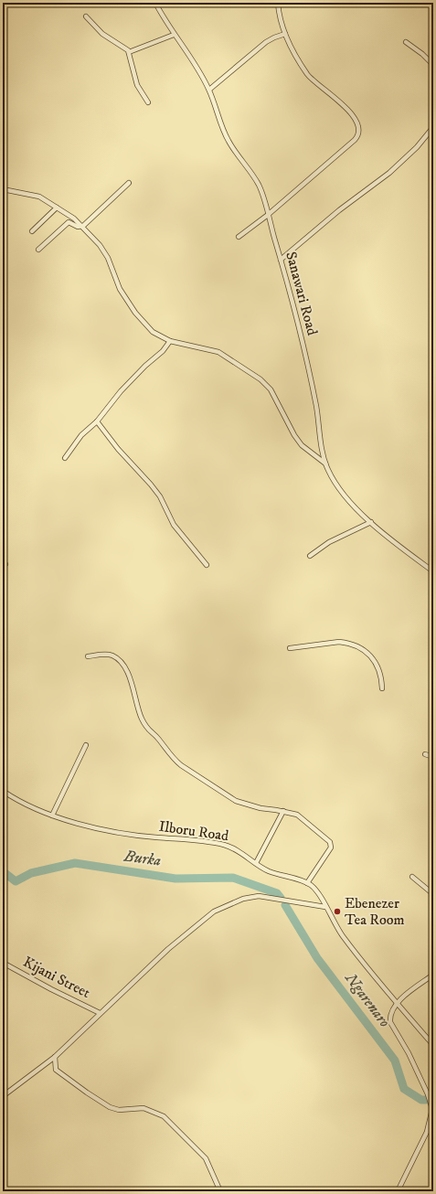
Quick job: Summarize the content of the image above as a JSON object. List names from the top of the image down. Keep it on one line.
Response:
{"streets":{"street":["Sanawari Road","Ilboru Road","Kijani Street"]},"water":["Burka","Ngarenaro"],"places":["Ebenezer Tea Room"]}
